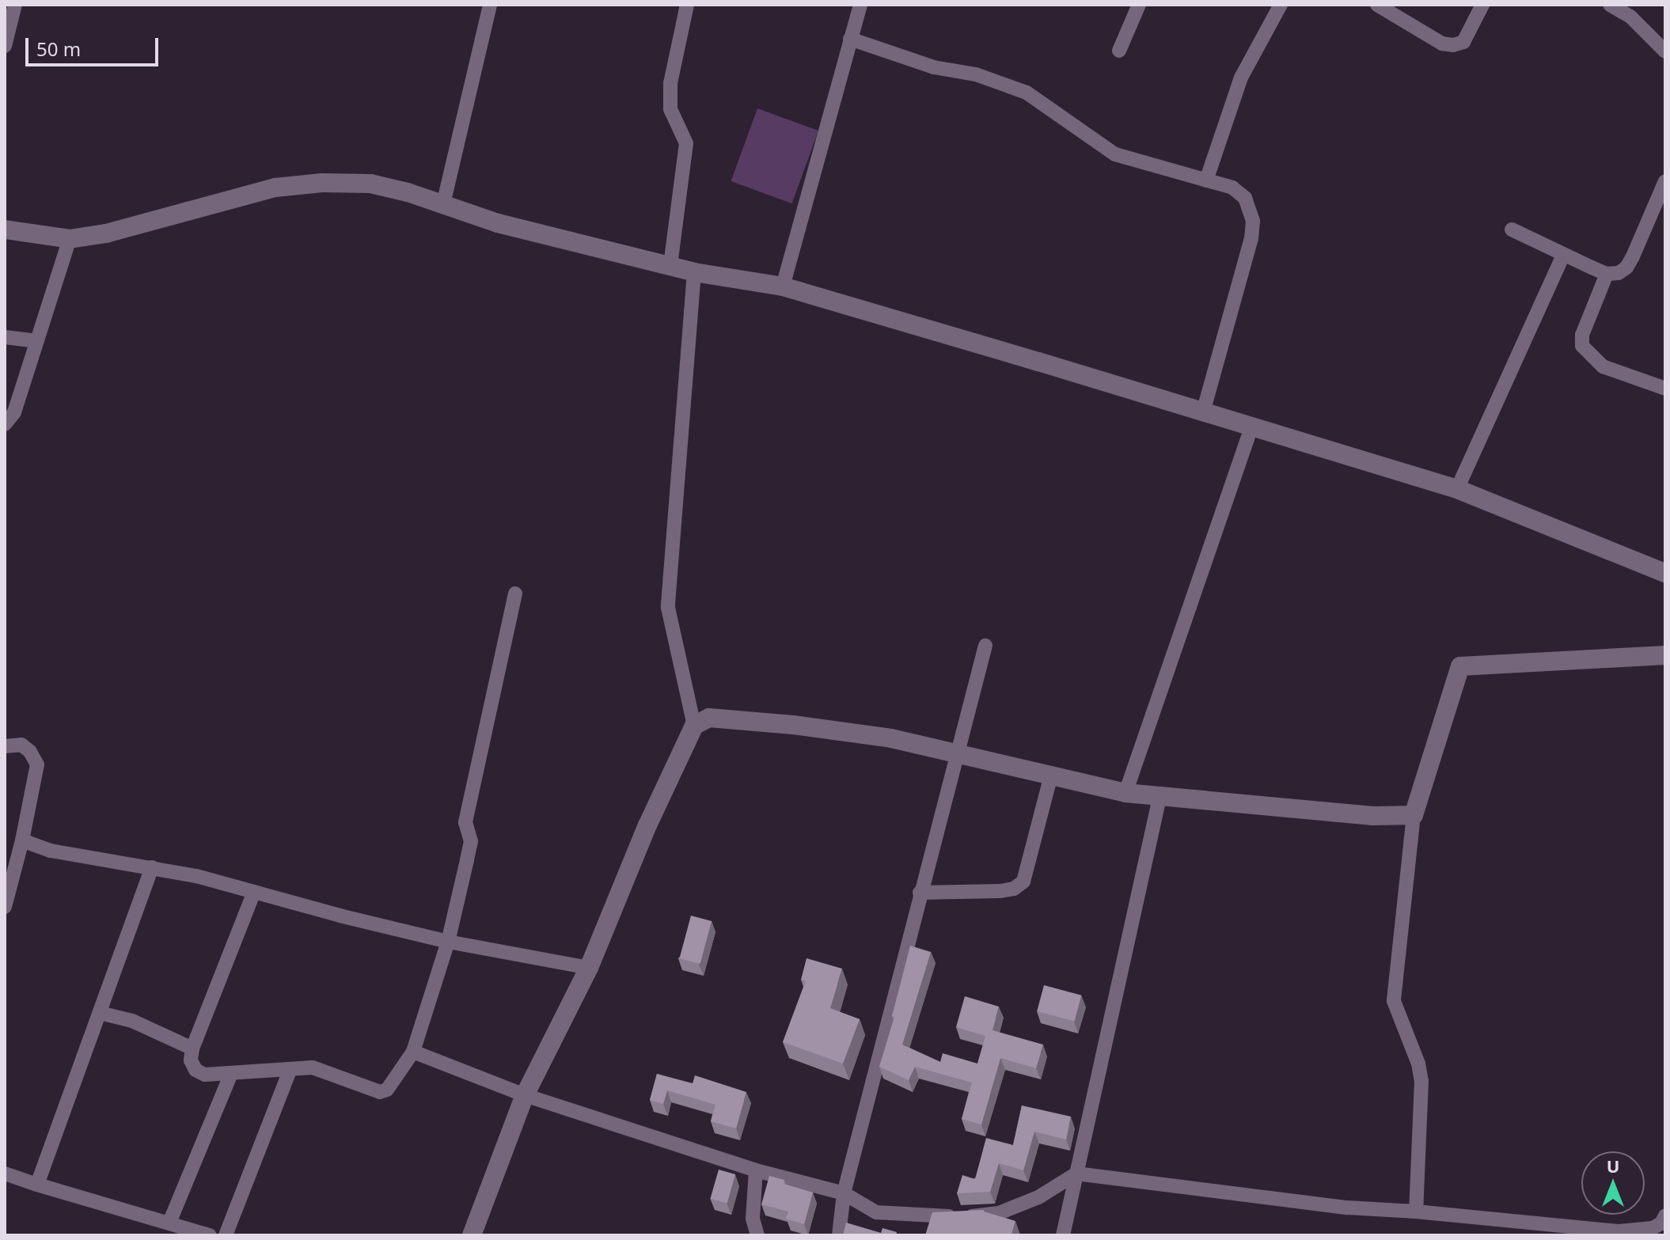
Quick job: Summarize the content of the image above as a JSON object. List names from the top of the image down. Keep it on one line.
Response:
{"scale_bar":"50 m","north":"top"}
